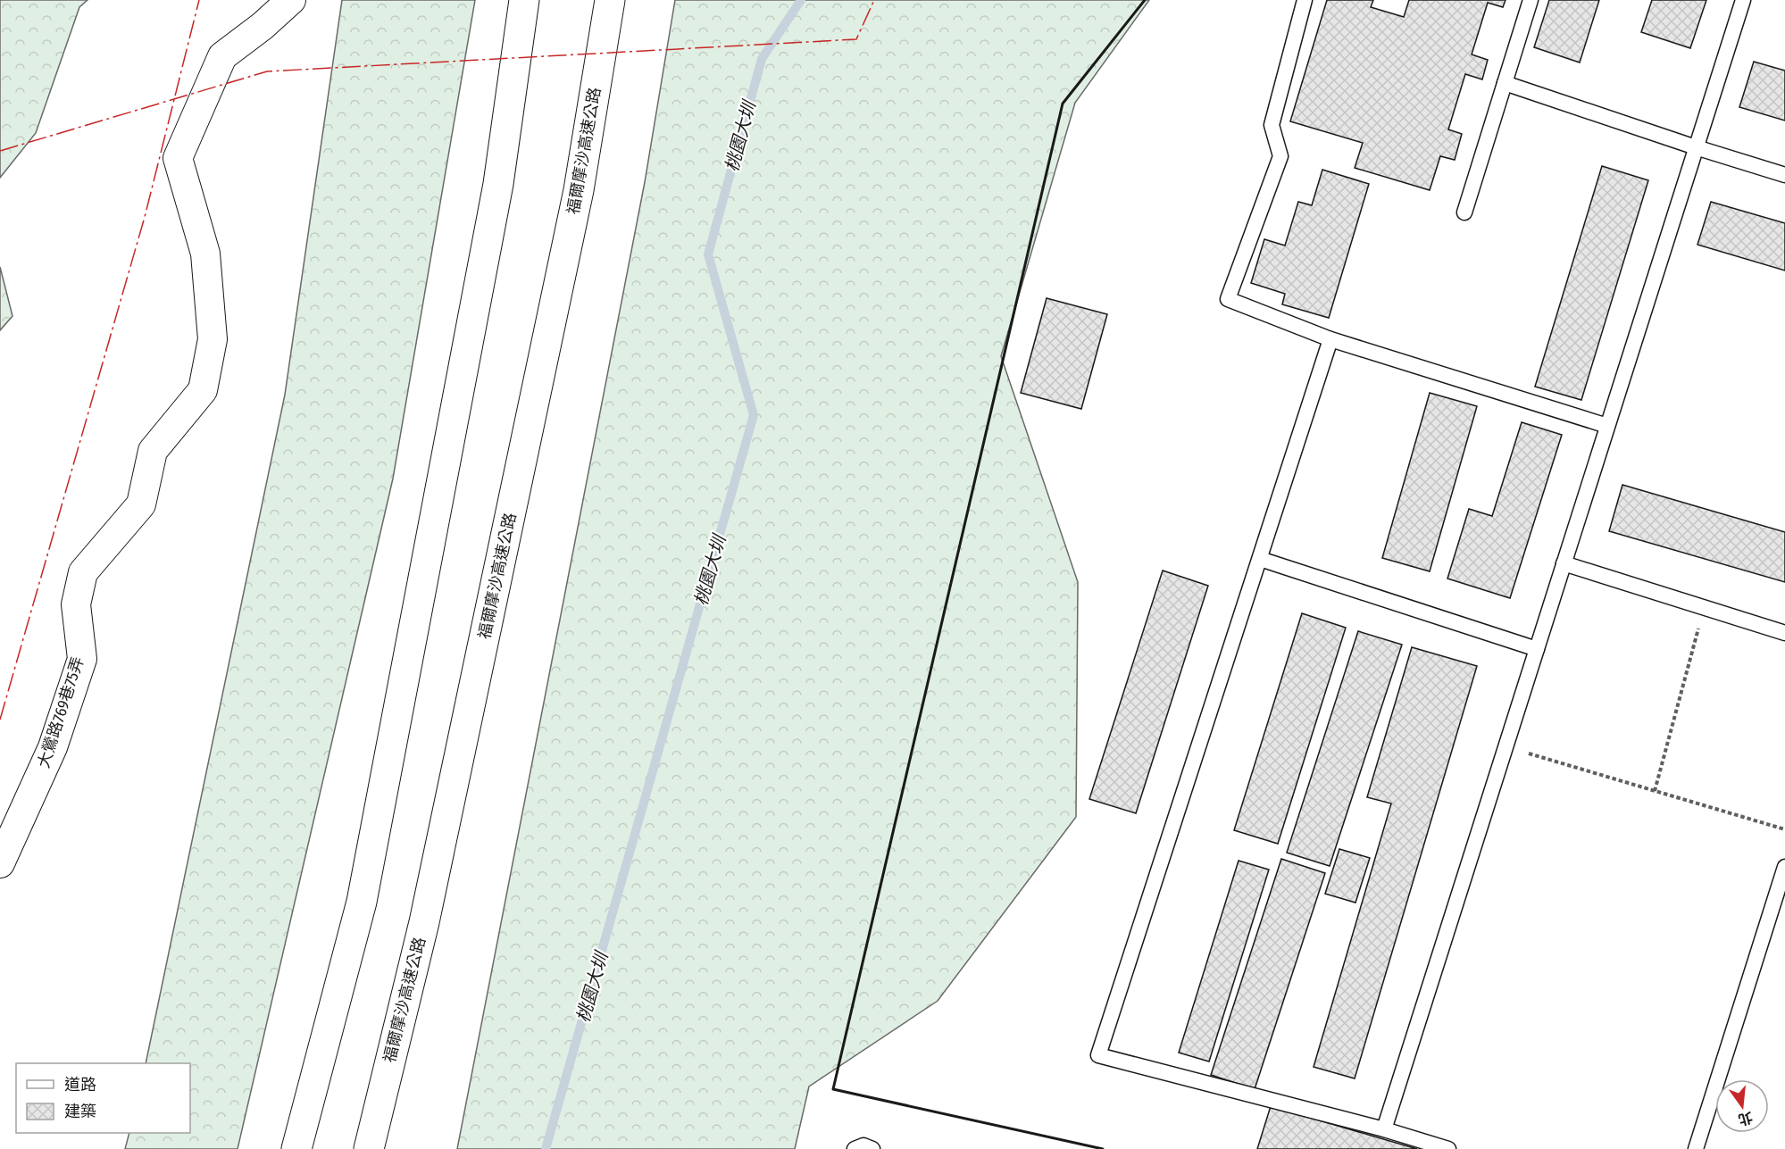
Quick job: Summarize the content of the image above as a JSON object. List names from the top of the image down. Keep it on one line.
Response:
{"streets":{"highway":["福爾摩沙高速公路"],"street":["大鶯路769巷75弄"]},"water":["桃園大圳"],"legend":["道路","建築"],"north":"bottom"}
